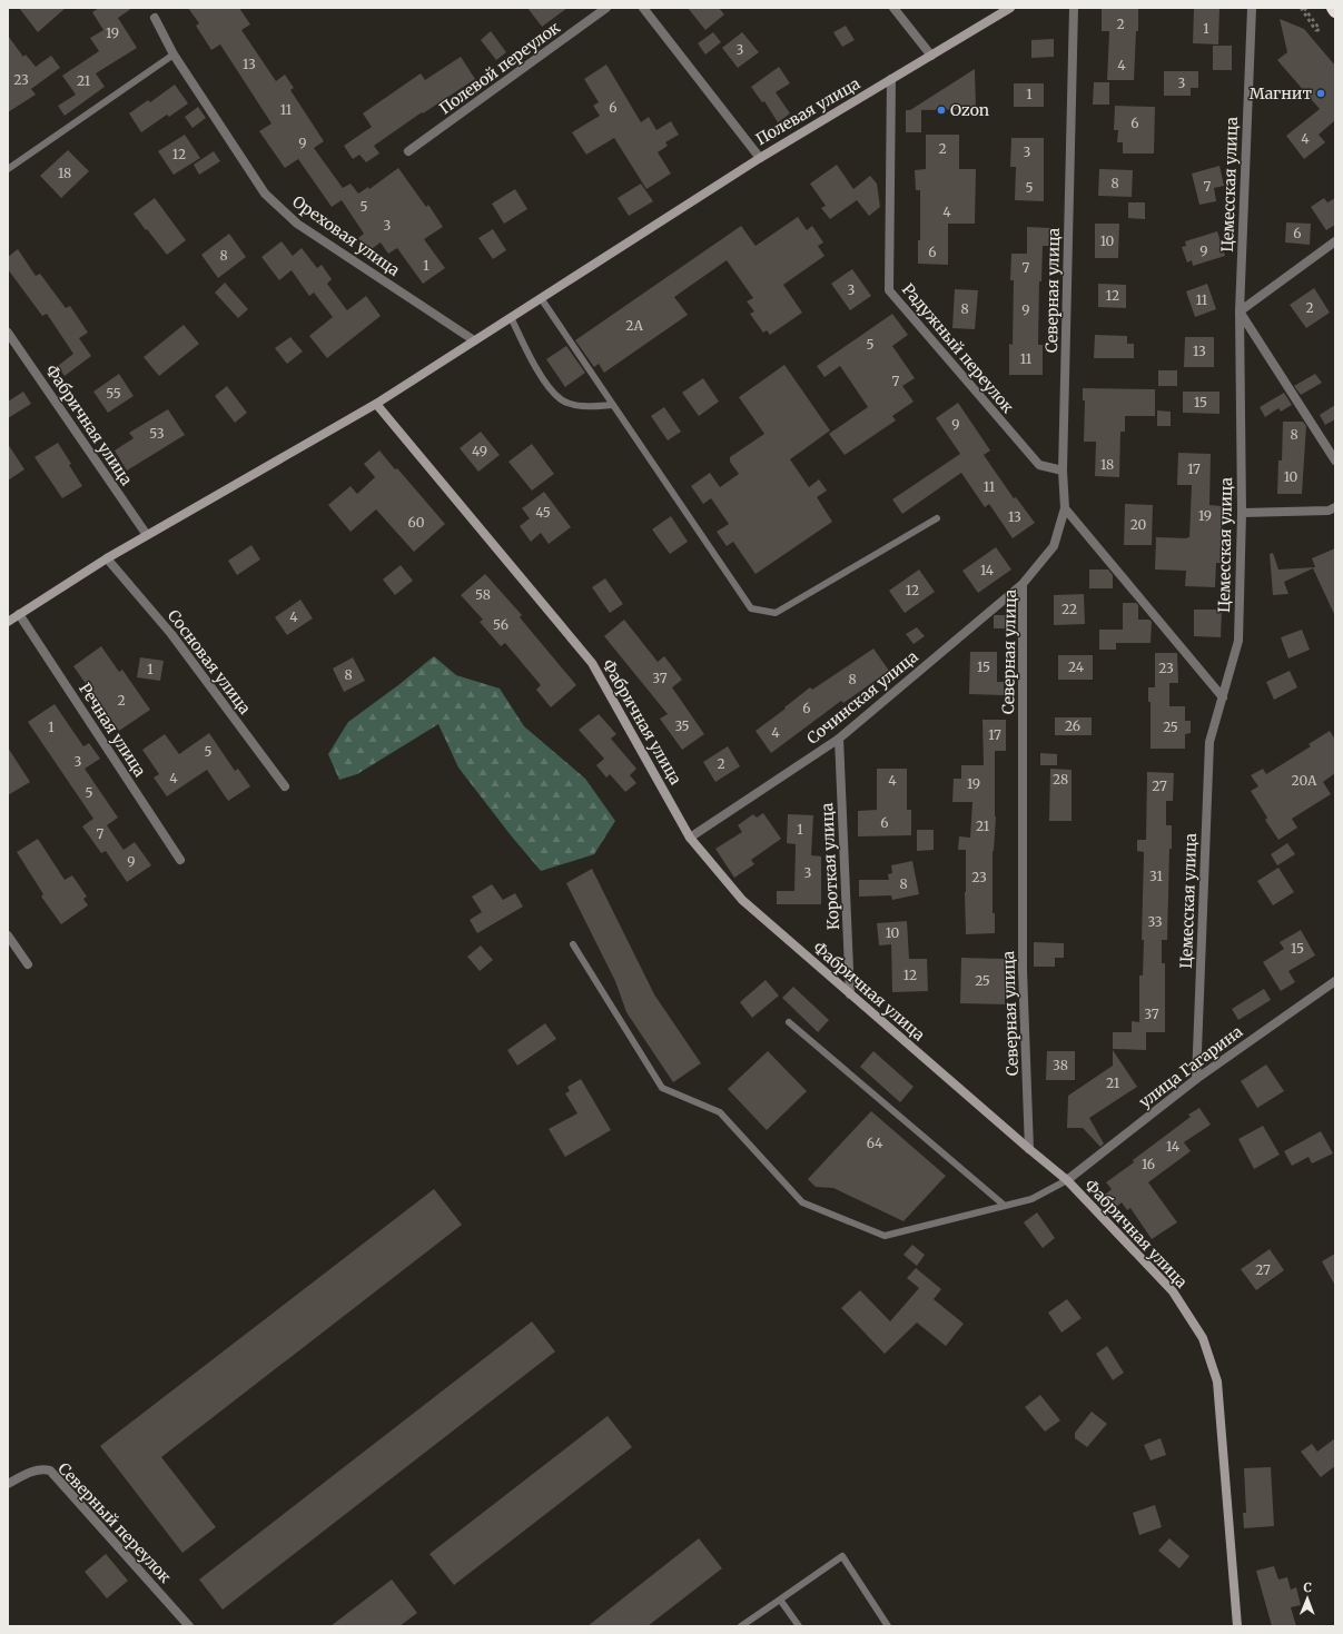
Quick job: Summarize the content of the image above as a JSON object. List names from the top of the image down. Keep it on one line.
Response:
{"streets":{"street":["Полевой переулок","Полевая улица","Цемесская улица","Ореховая улица","Северная улица","Радужный переулок","Фабричная улица","Сосновая улица","Сочинская улица","Речная улица","Короткая улица","улица Гагарина","Северный переулок"]},"crossings":[["Полевая улица","Радужный переулок"],["Цемесская улица","улица Гагарина"],["Северная улица","Радужный переулок"],["Северная улица","Фабричная улица"],["Северная улица","Сочинская улица"],["Фабричная улица","Сочинская улица"],["Фабричная улица","Короткая улица"],["Фабричная улица","улица Гагарина"],["Сочинская улица","Короткая улица"]],"places":["Магнит","Ozon"],"house_numbers":["2","1","19","3","13","4","23","21","3","1","6","11","6","4","9","2","3","12","18","8","7","5","5","4","3","6","10","9","6","8","1","7","3","12","11","2","8","9","2А","5","13","11","7","55","15","9","53","8","49","18","17","10","11","45","19","13","60","20","14","12","58","22","4","56","15","24","23","1","8","37","8","2","6","35","26","1","25","4","17","5","3","2","4","28","4","20А","19","27","5","6","21","1","7","9","3","31","23","8","33","10","15","12","25","37","38","21","64","14","16","27"],"north":"top"}
